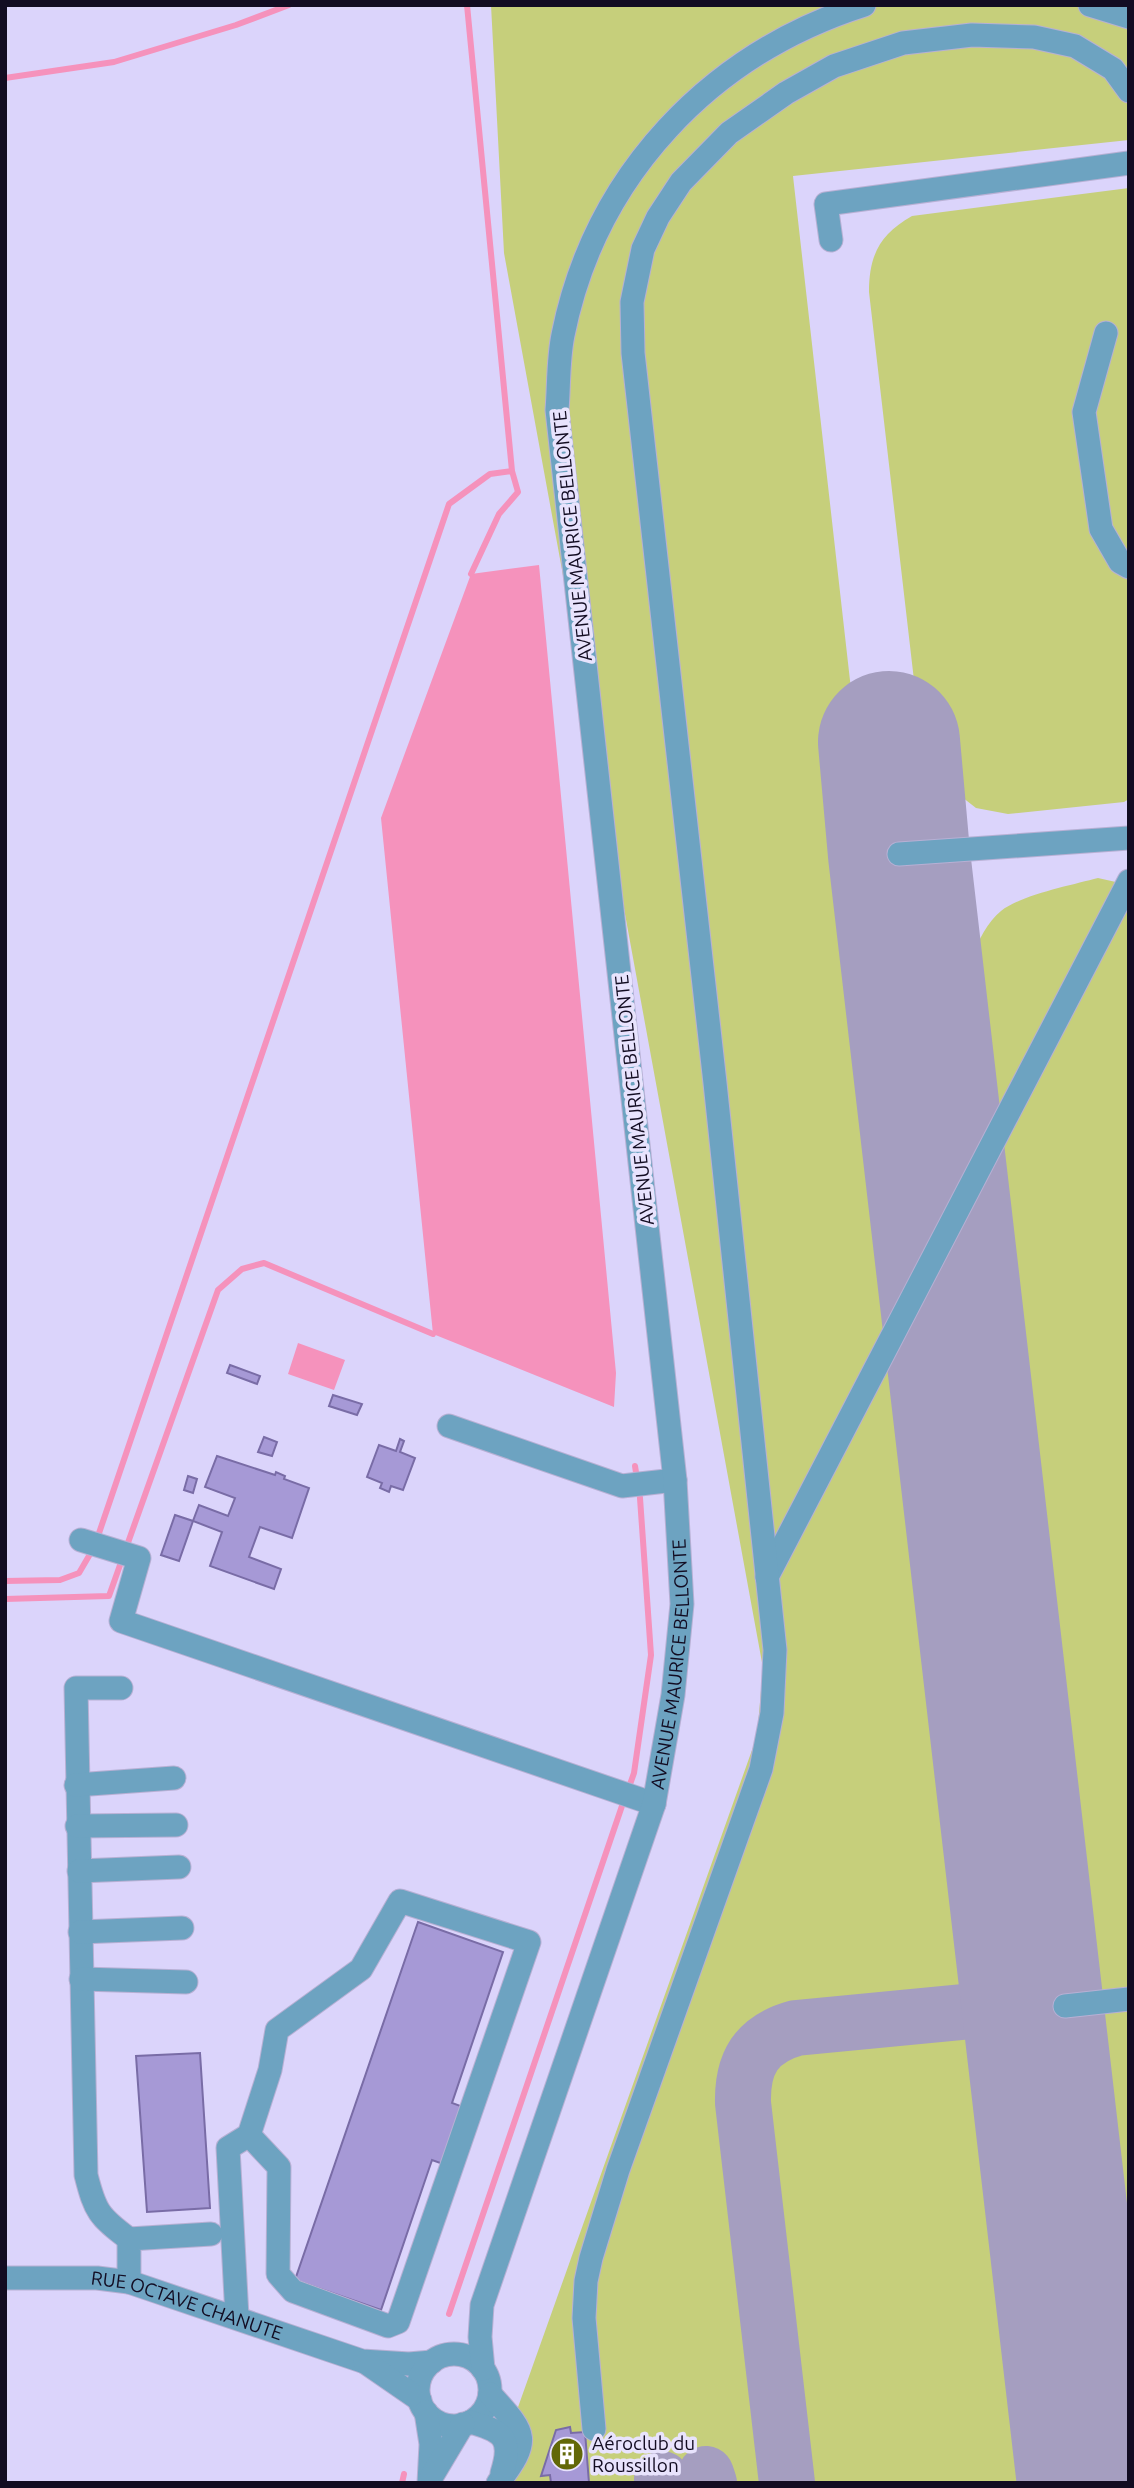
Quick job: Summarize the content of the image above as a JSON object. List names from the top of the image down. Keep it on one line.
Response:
{"streets":{"street":["AVENUE MAURICE BELLONTE","RUE OCTAVE CHANUTE"]},"crossings":[["AVENUE MAURICE BELLONTE","RUE OCTAVE CHANUTE"]],"places":{"building":["Aéroclub du Roussillon"]}}
